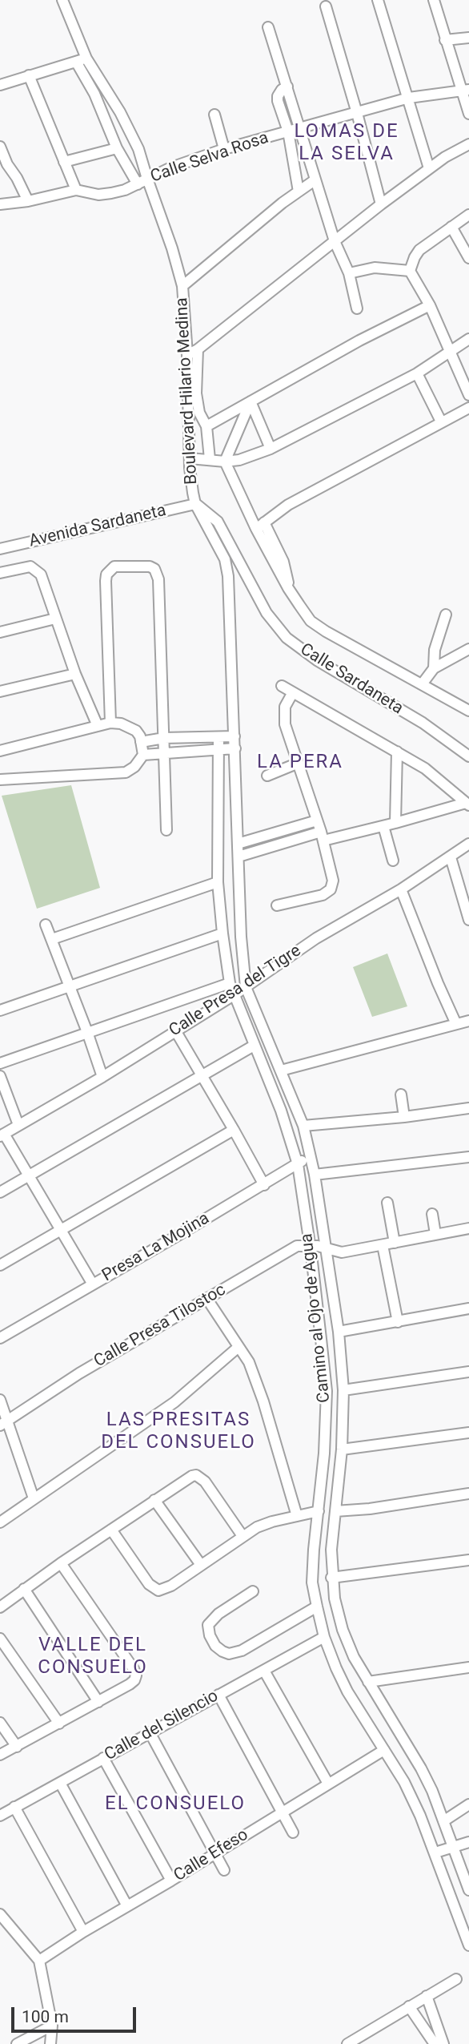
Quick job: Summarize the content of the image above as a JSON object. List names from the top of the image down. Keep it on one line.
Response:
{"streets":{"street":["Calle Selva Rosa","Boulevard Hilario Medina","Avenida Sardaneta","Calle Sardaneta","Calle Presa del Tigre","Presa La Mojina","Camino al Ojo de Agua","Calle Presa Tilostoc","Calle del Silencio","Calle Efeso"]},"crossings":[["Calle Selva Rosa","Boulevard Hilario Medina"],["Boulevard Hilario Medina","Avenida Sardaneta"],["Boulevard Hilario Medina","Calle Sardaneta"],["Boulevard Hilario Medina","Camino al Ojo de Agua"],["Avenida Sardaneta","Calle Sardaneta"],["Calle Presa del Tigre","Camino al Ojo de Agua"],["Presa La Mojina","Camino al Ojo de Agua"],["Camino al Ojo de Agua","Calle Presa Tilostoc"],["Camino al Ojo de Agua","Calle del Silencio"],["Camino al Ojo de Agua","Calle Efeso"]],"districts":["LOMAS DE LA SELVA","LA PERA","LAS PRESITAS DEL CONSUELO","VALLE DEL CONSUELO","EL CONSUELO"],"scale_bar":"100 m"}
